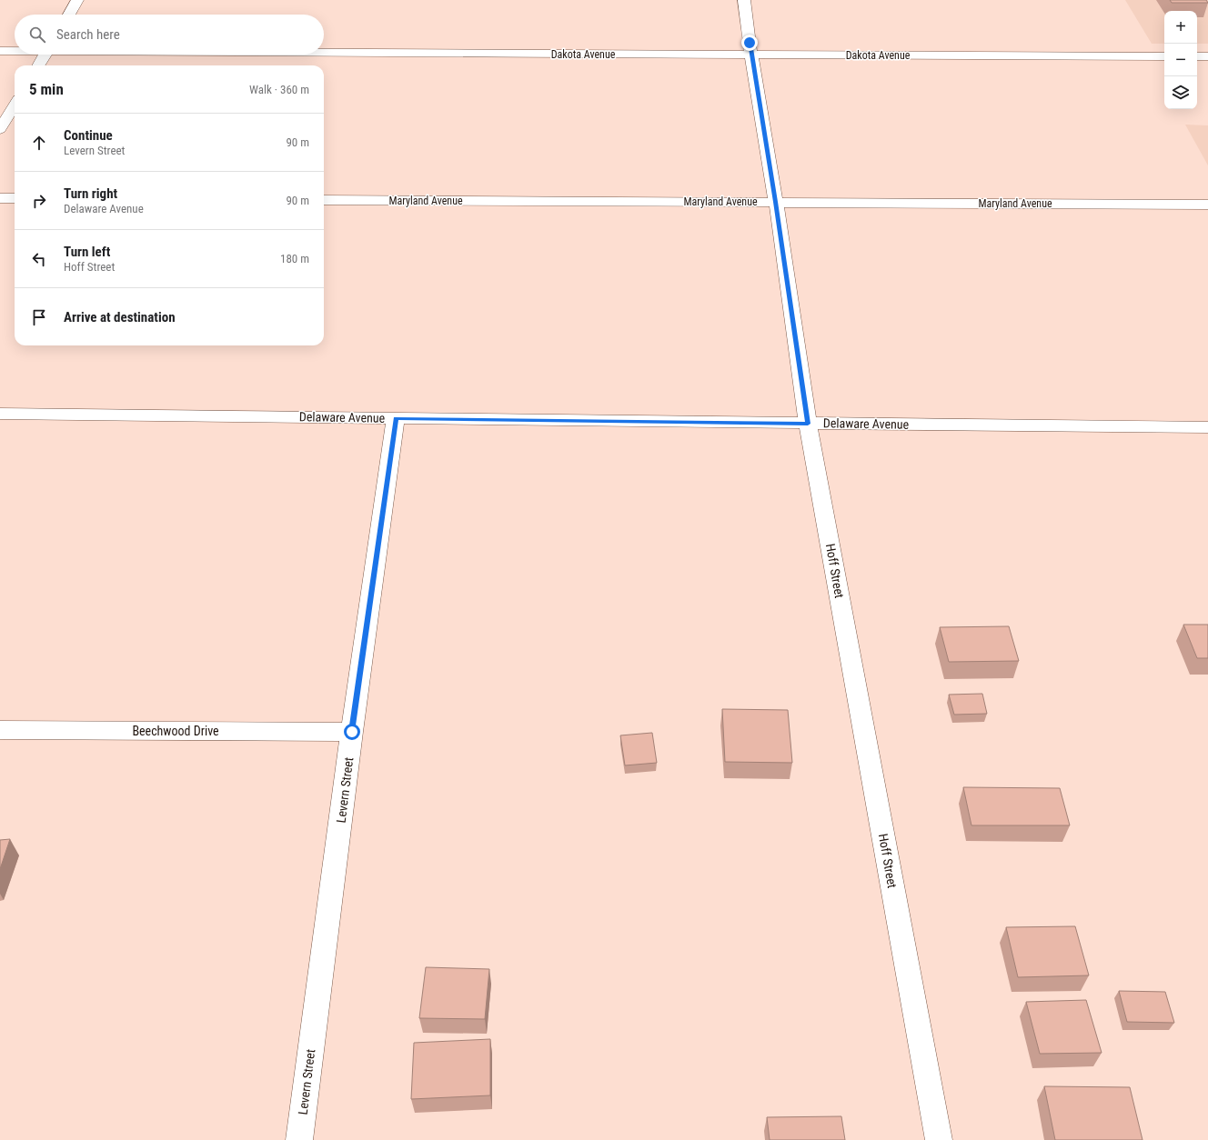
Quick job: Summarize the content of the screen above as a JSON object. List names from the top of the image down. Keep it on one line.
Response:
{"streets":{"street":["Dakota Avenue","Maryland Avenue","Delaware Avenue","Hoff Street","Beechwood Drive","Levern Street"]},"crossings":[["Dakota Avenue","Hoff Street"],["Maryland Avenue","Hoff Street"],["Delaware Avenue","Hoff Street"],["Delaware Avenue","Levern Street"],["Beechwood Drive","Levern Street"]],"page":{"map_buttons":["+","−"],"search":"Search here","heading":["5 min","Walk · 360 m"],"list":[["Continue","Levern Street","90 m"],["Turn right","Delaware Avenue","90 m"],["Turn left","Hoff Street","180 m"],"Arrive at destination"]}}
